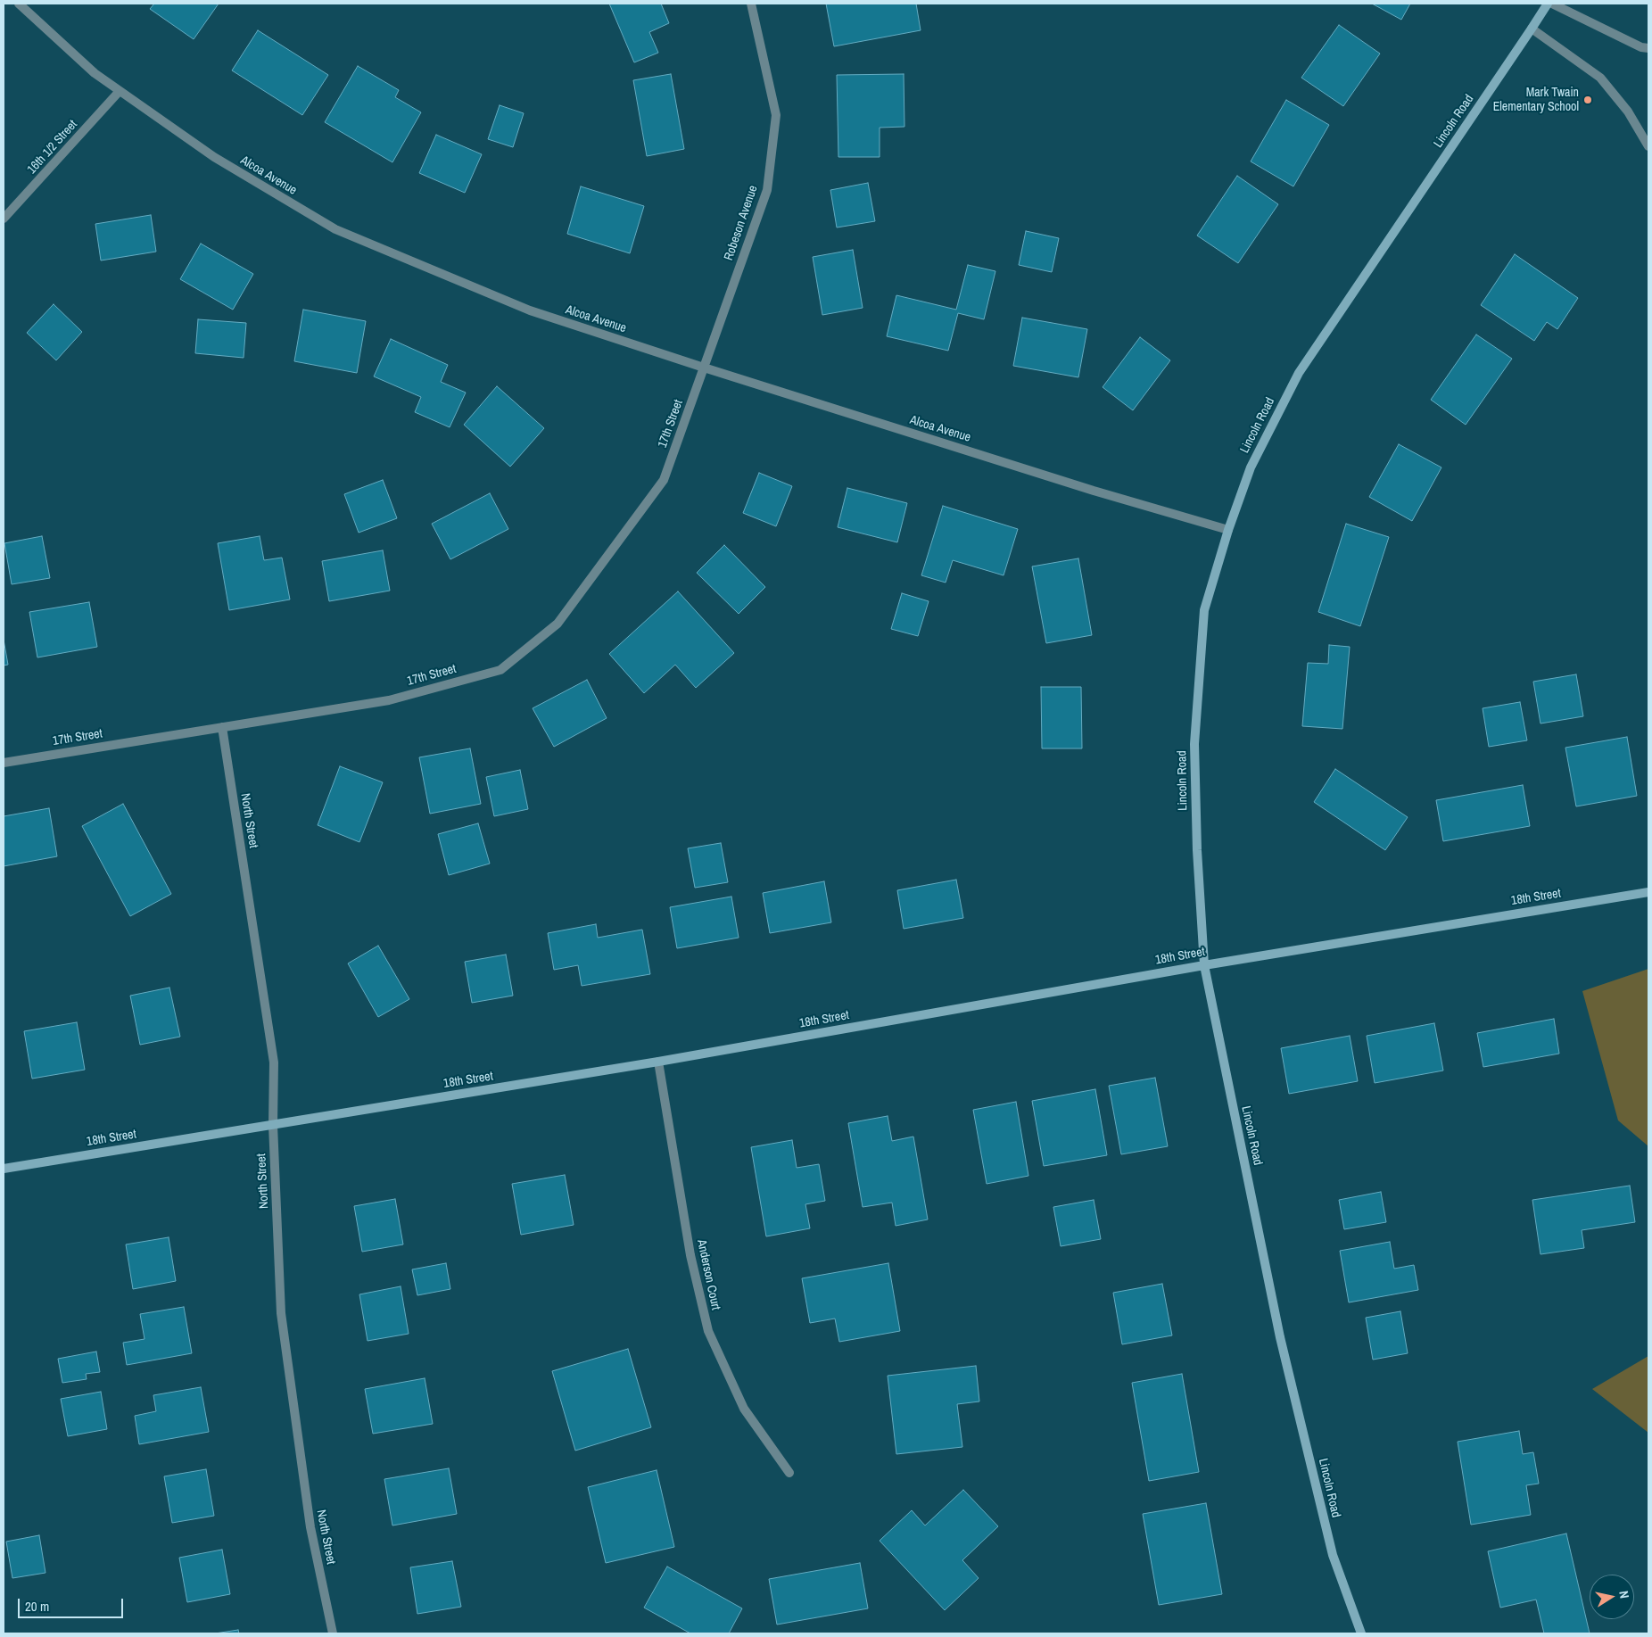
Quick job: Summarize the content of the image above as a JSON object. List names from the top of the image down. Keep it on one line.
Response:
{"streets":{"street":["Lincoln Road","16th 1/2 Street","Alcoa Avenue","Robeson Avenue","17th Street","North Street","18th Street","Anderson Court"]},"crossings":[["Lincoln Road","Alcoa Avenue"],["Lincoln Road","18th Street"],["16th 1/2 Street","Alcoa Avenue"],["Alcoa Avenue","Robeson Avenue"],["Alcoa Avenue","17th Street"],["Robeson Avenue","17th Street"],["17th Street","North Street"],["North Street","18th Street"],["18th Street","Anderson Court"]],"places":["Mark Twain Elementary School"],"scale_bar":"20 m","north":"right"}
